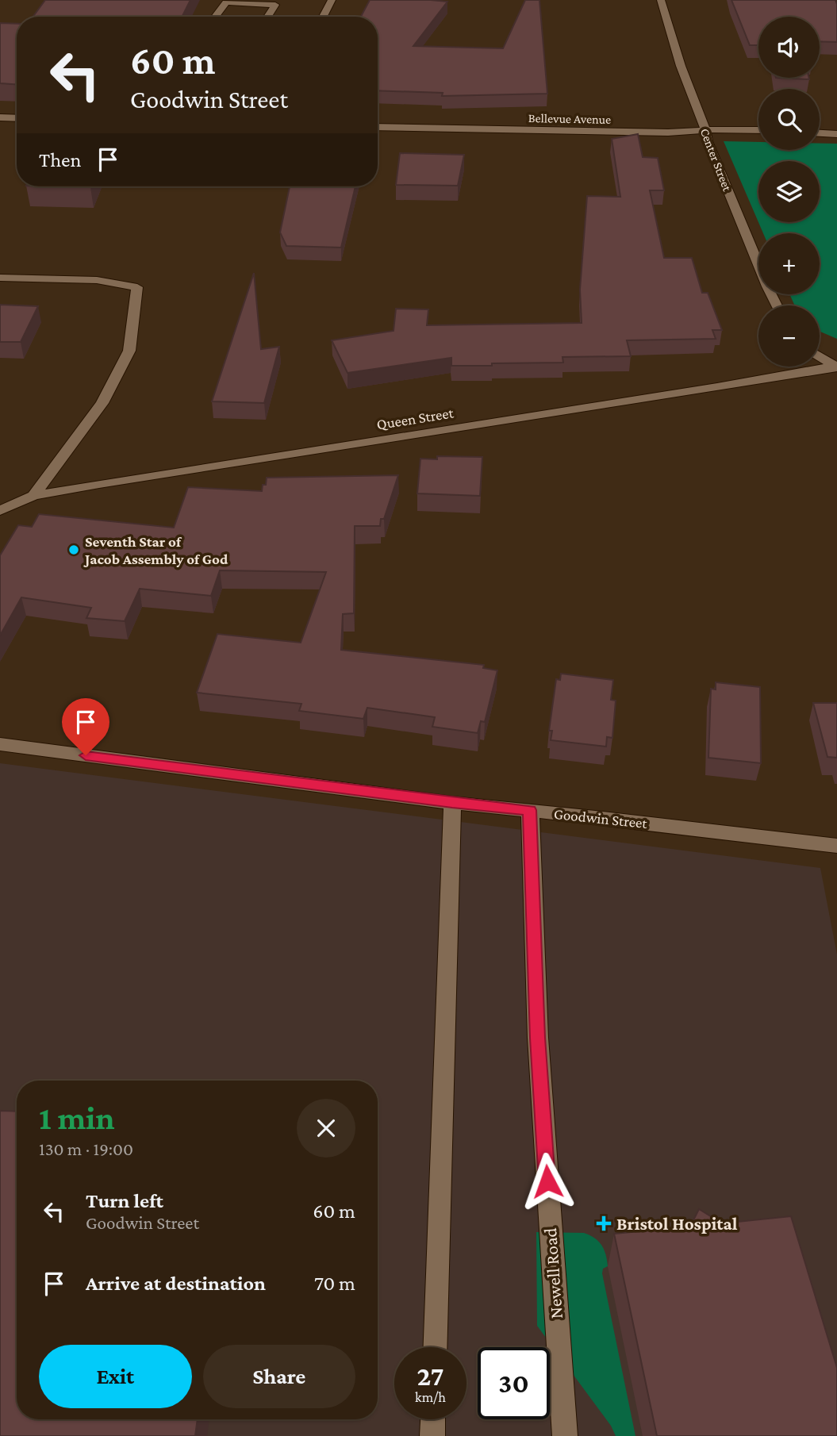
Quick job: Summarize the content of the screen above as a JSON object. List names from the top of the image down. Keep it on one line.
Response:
{"streets":{"street":["Bellevue Avenue","Center Street","Queen Street","Goodwin Street","Newell Road"]},"crossings":[["Bellevue Avenue","Center Street"],["Goodwin Street","Newell Road"]],"places":{"other":["Seventh Star of Jacob Assembly of God"],"health":["Bristol Hospital"]},"page":{"map_buttons":["+","−"],"turn":["60 m","Goodwin Street"],"then":"Then","heading":["1 min","130 m · 19:00"],"list":[{"name":"Turn left","note":"Goodwin Street","value":"60 m"},{"name":"Arrive at destination","value":"70 m"}],"buttons":["Exit","Share"],"speed":"27 km/h","limit":"30"}}
